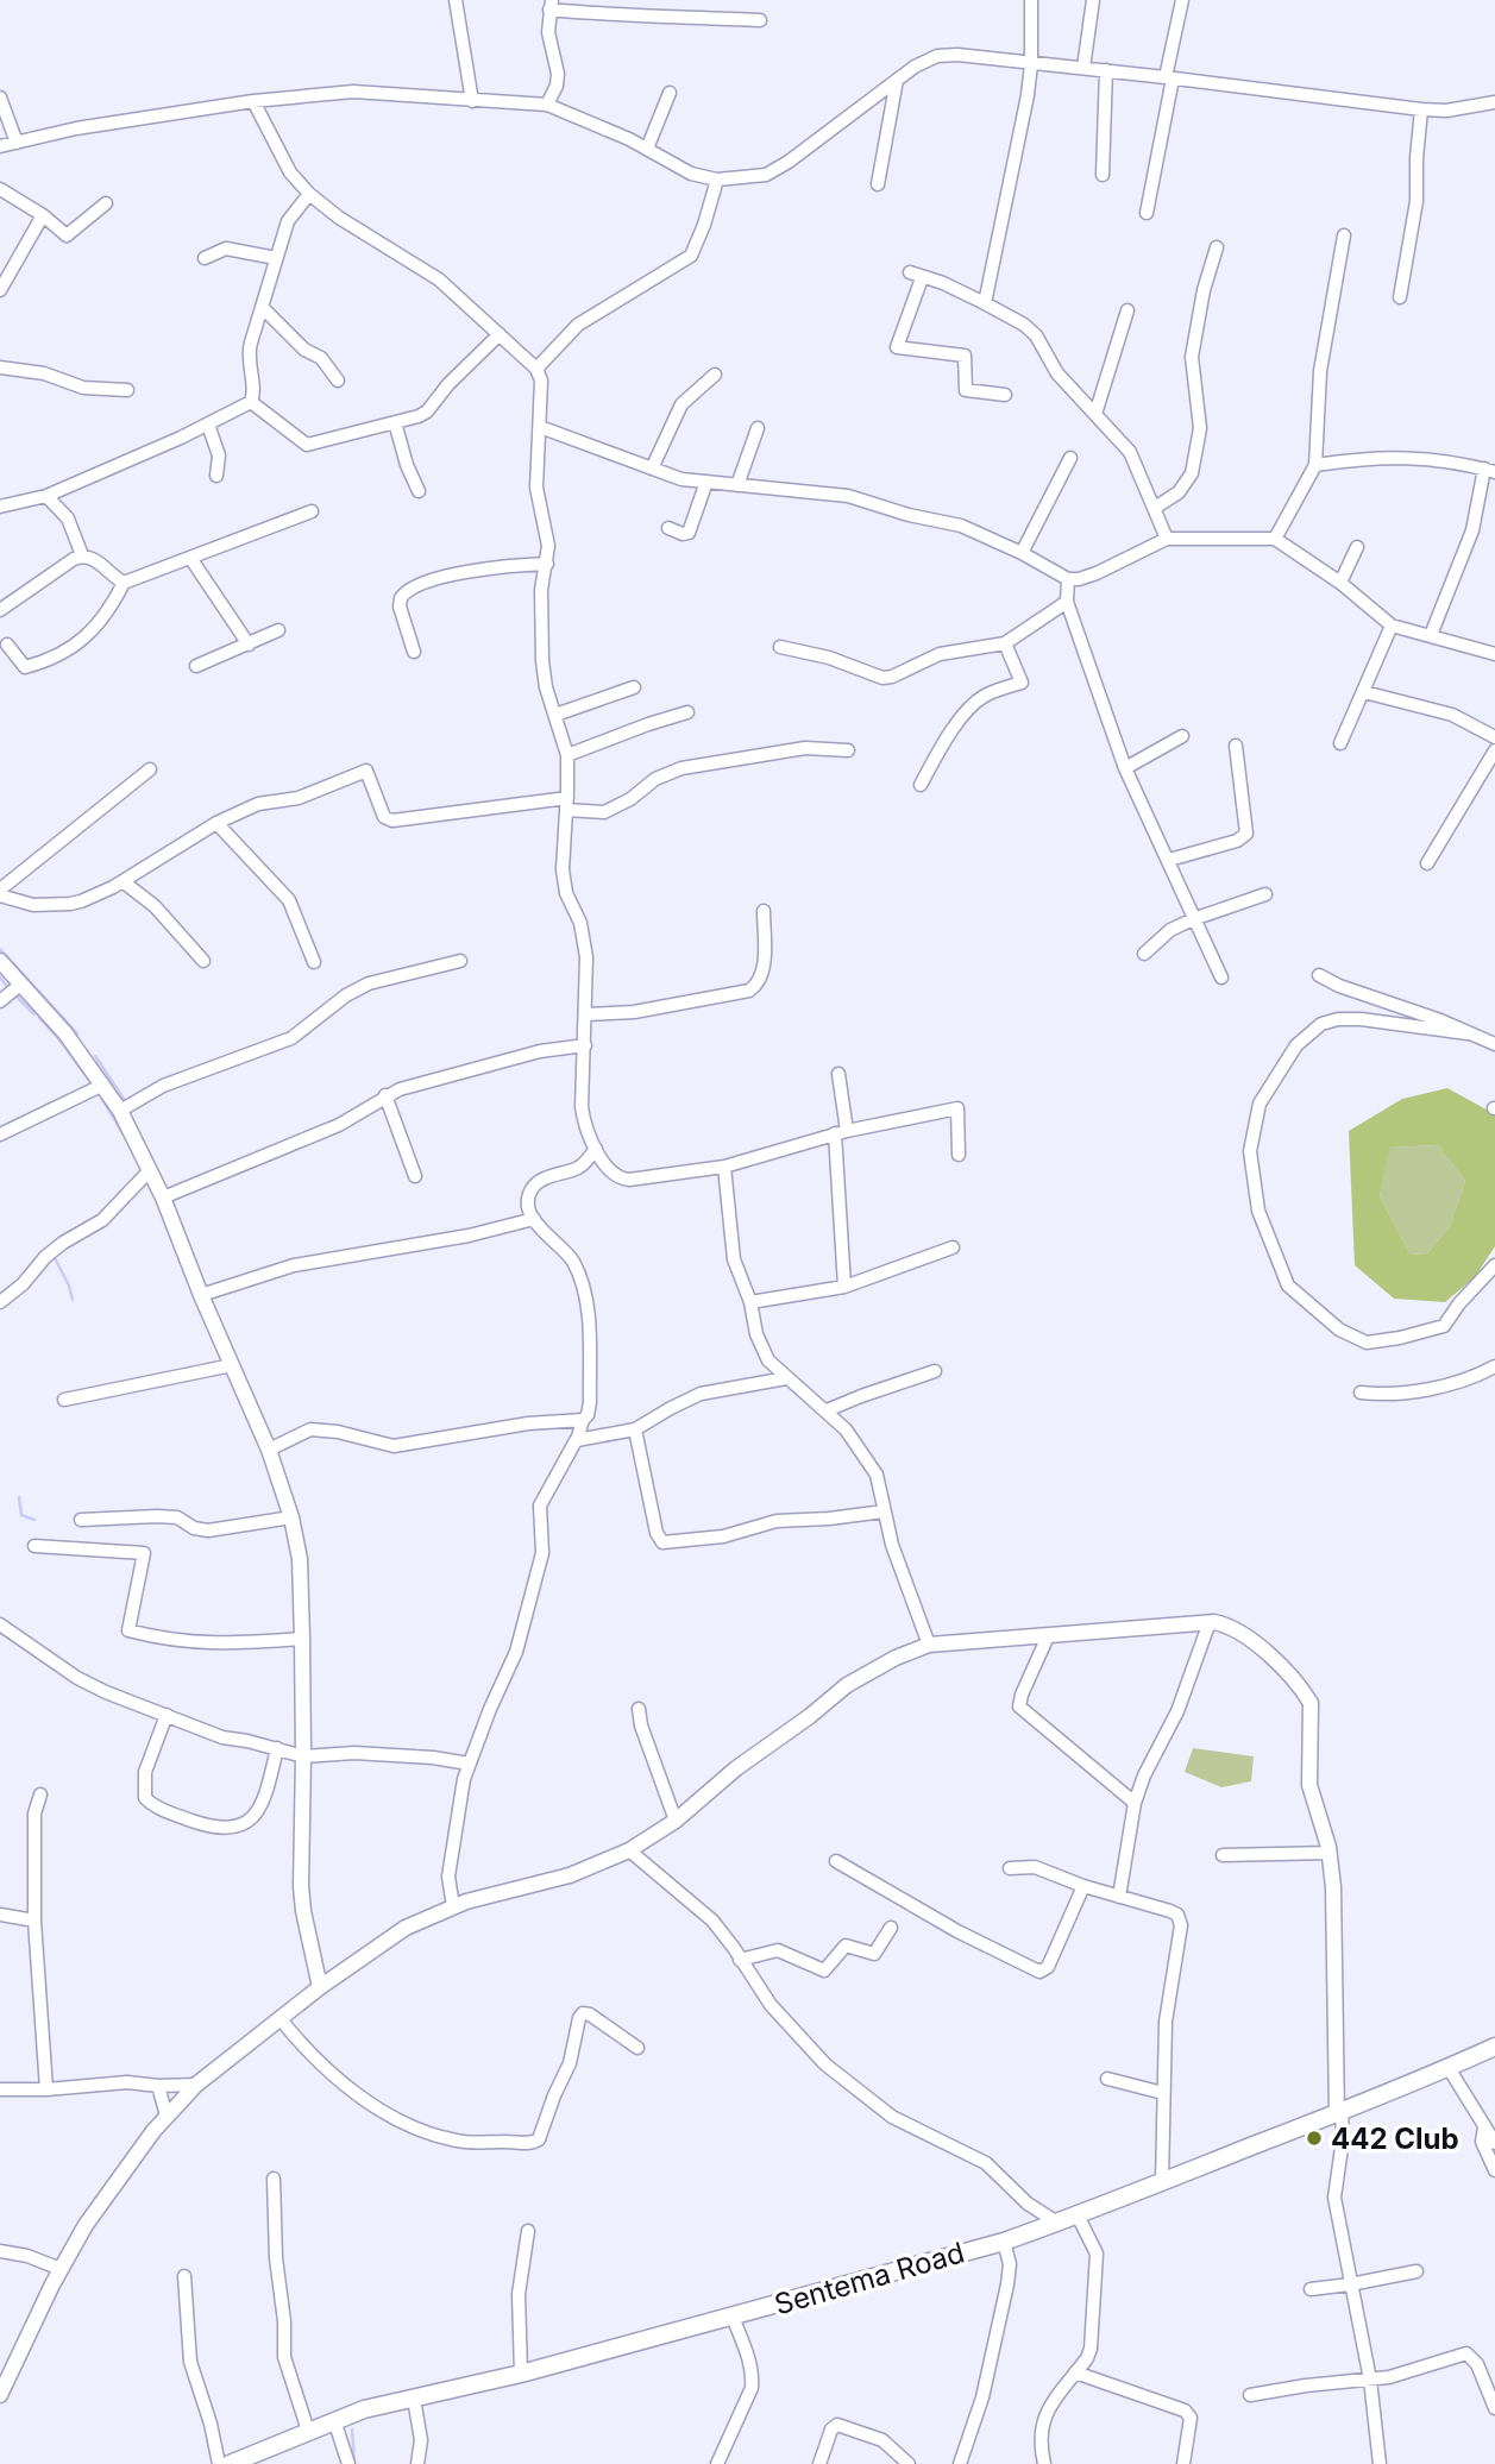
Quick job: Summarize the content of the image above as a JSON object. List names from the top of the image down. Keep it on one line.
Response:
{"streets":{"main road":["Sentema Road"]},"places":["442 Club"]}
